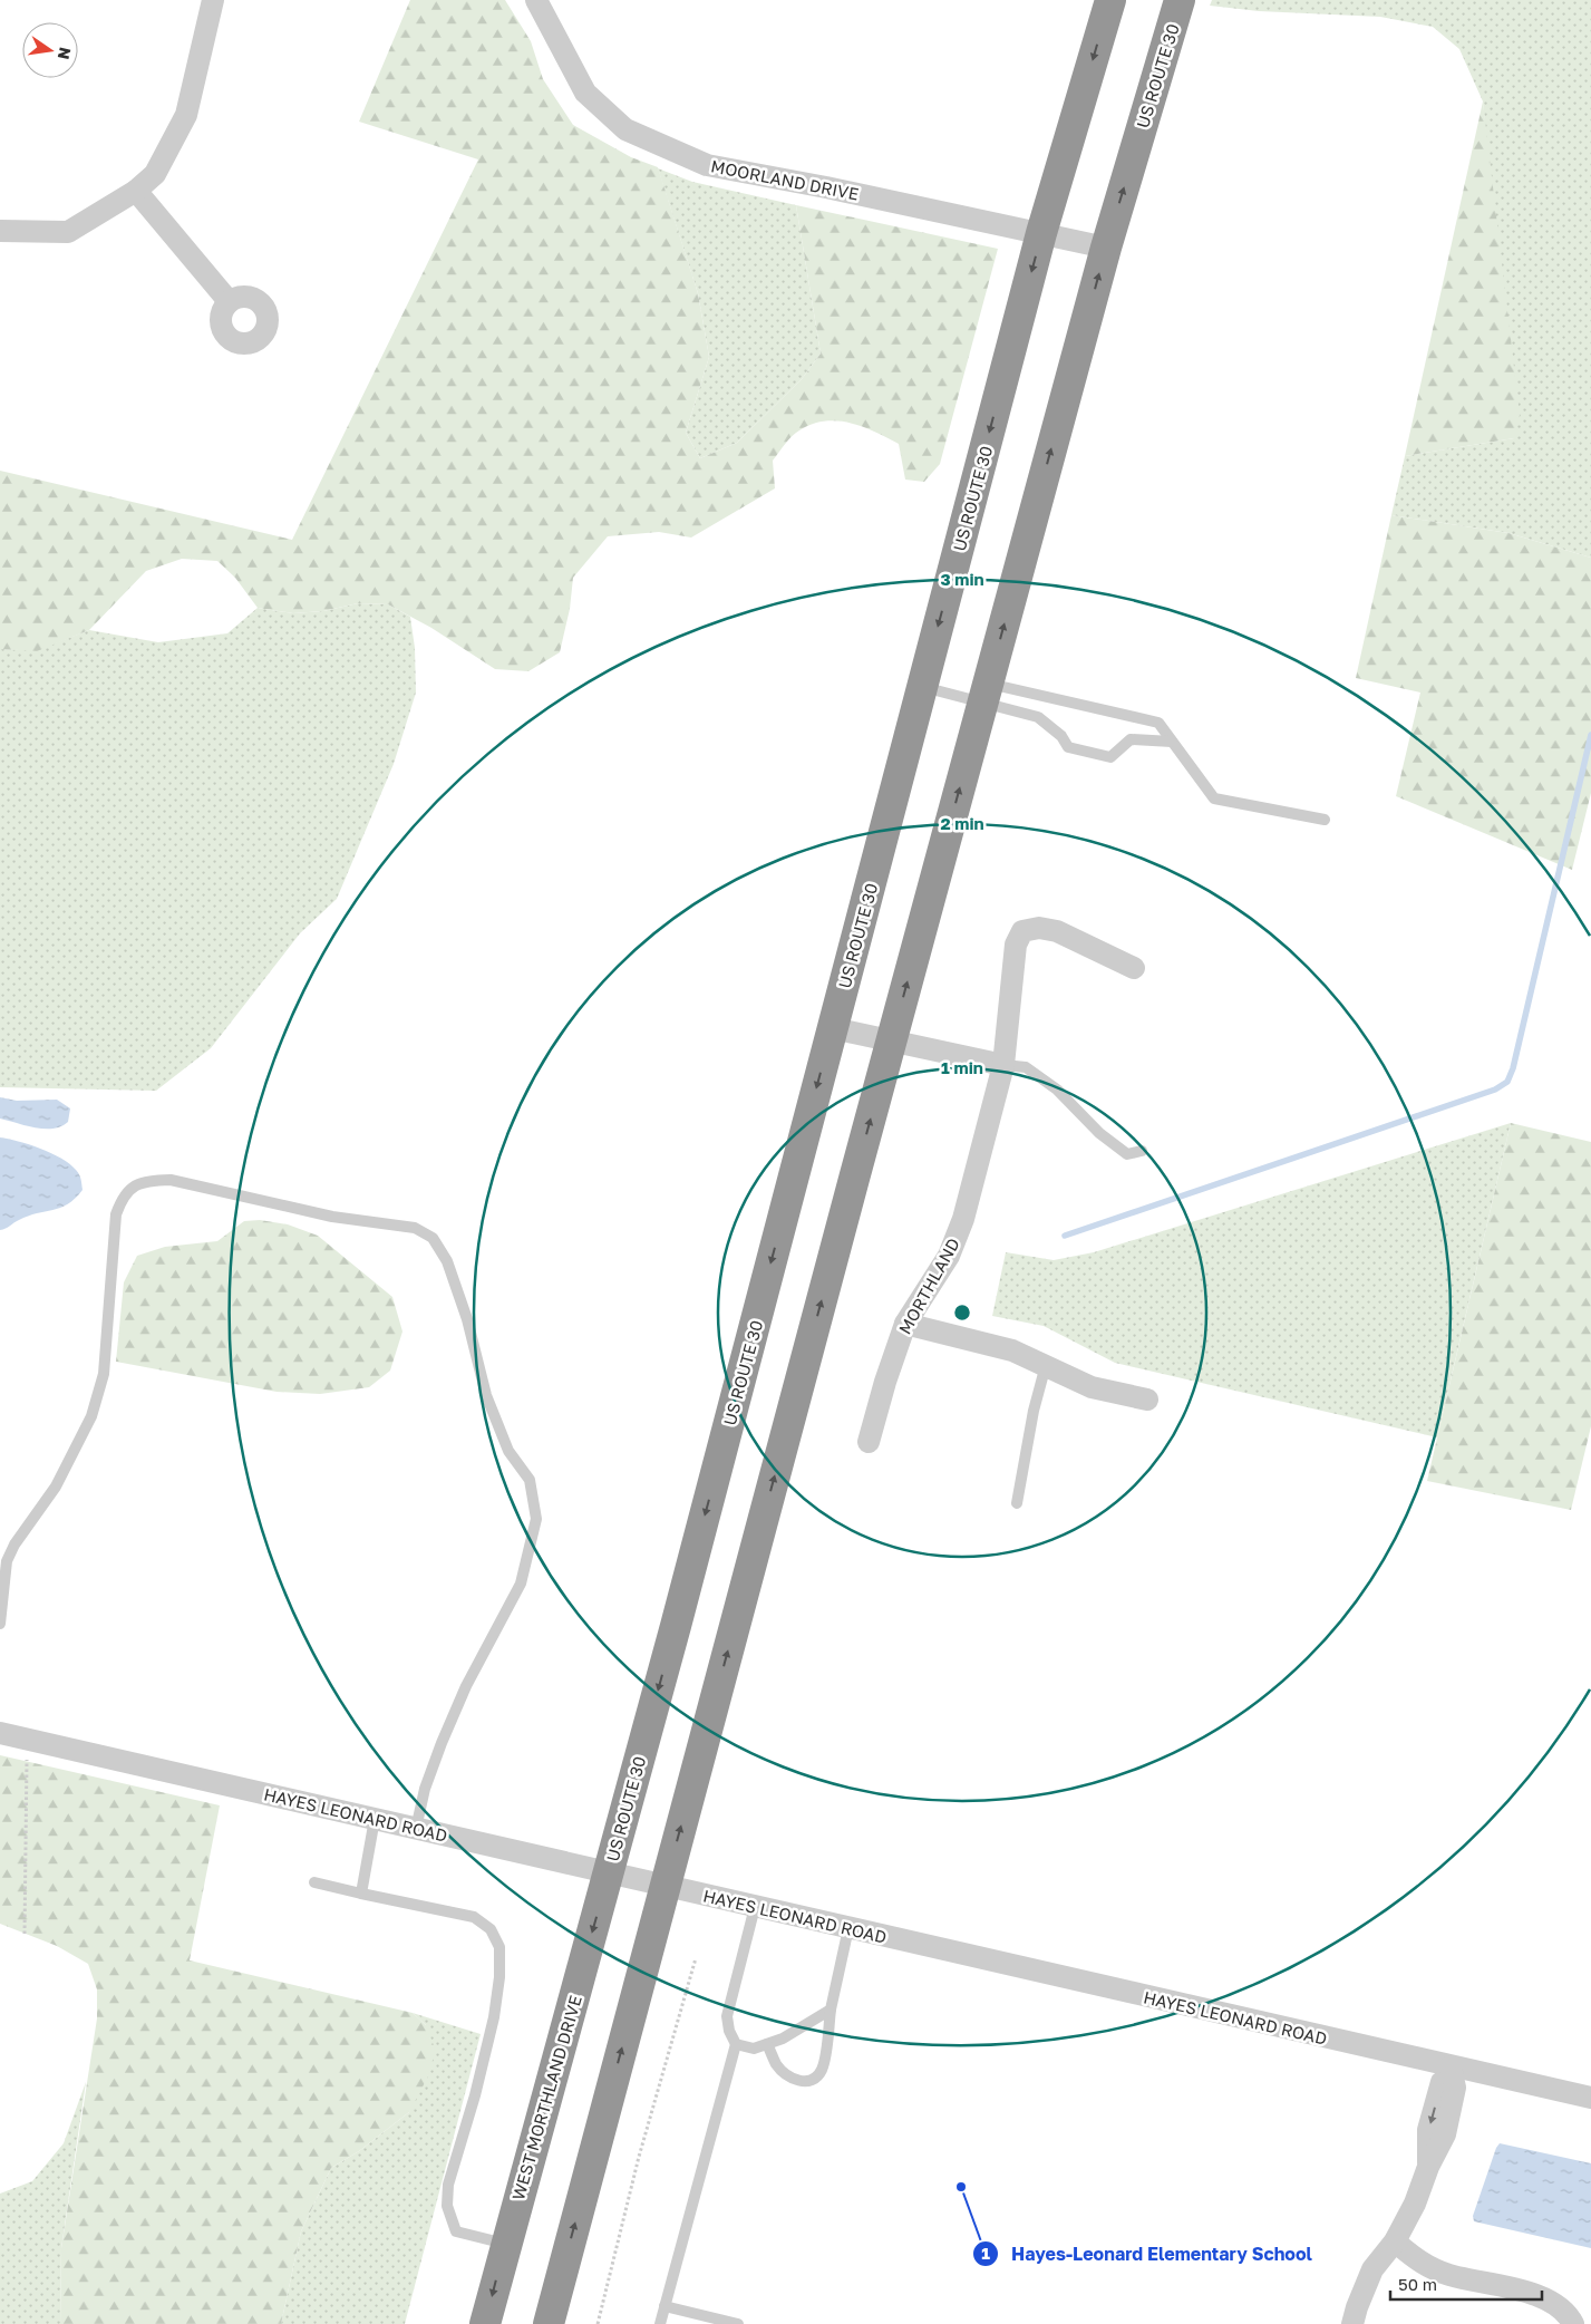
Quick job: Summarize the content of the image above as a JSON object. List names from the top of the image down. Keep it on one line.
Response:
{"streets":{"highway":["US ROUTE 30","WEST MORTHLAND DRIVE"],"street":["MOORLAND DRIVE","MORTHLAND","HAYES LEONARD ROAD"]},"crossings":[["US ROUTE 30","MOORLAND DRIVE"],["US ROUTE 30","HAYES LEONARD ROAD"],["US ROUTE 30","WEST MORTHLAND DRIVE"],["HAYES LEONARD ROAD","WEST MORTHLAND DRIVE"]],"places":["Hayes-Leonard Elementary School"],"scale_bar":"50 m","north":"right","rings":["3 min","2 min","1 min"]}
